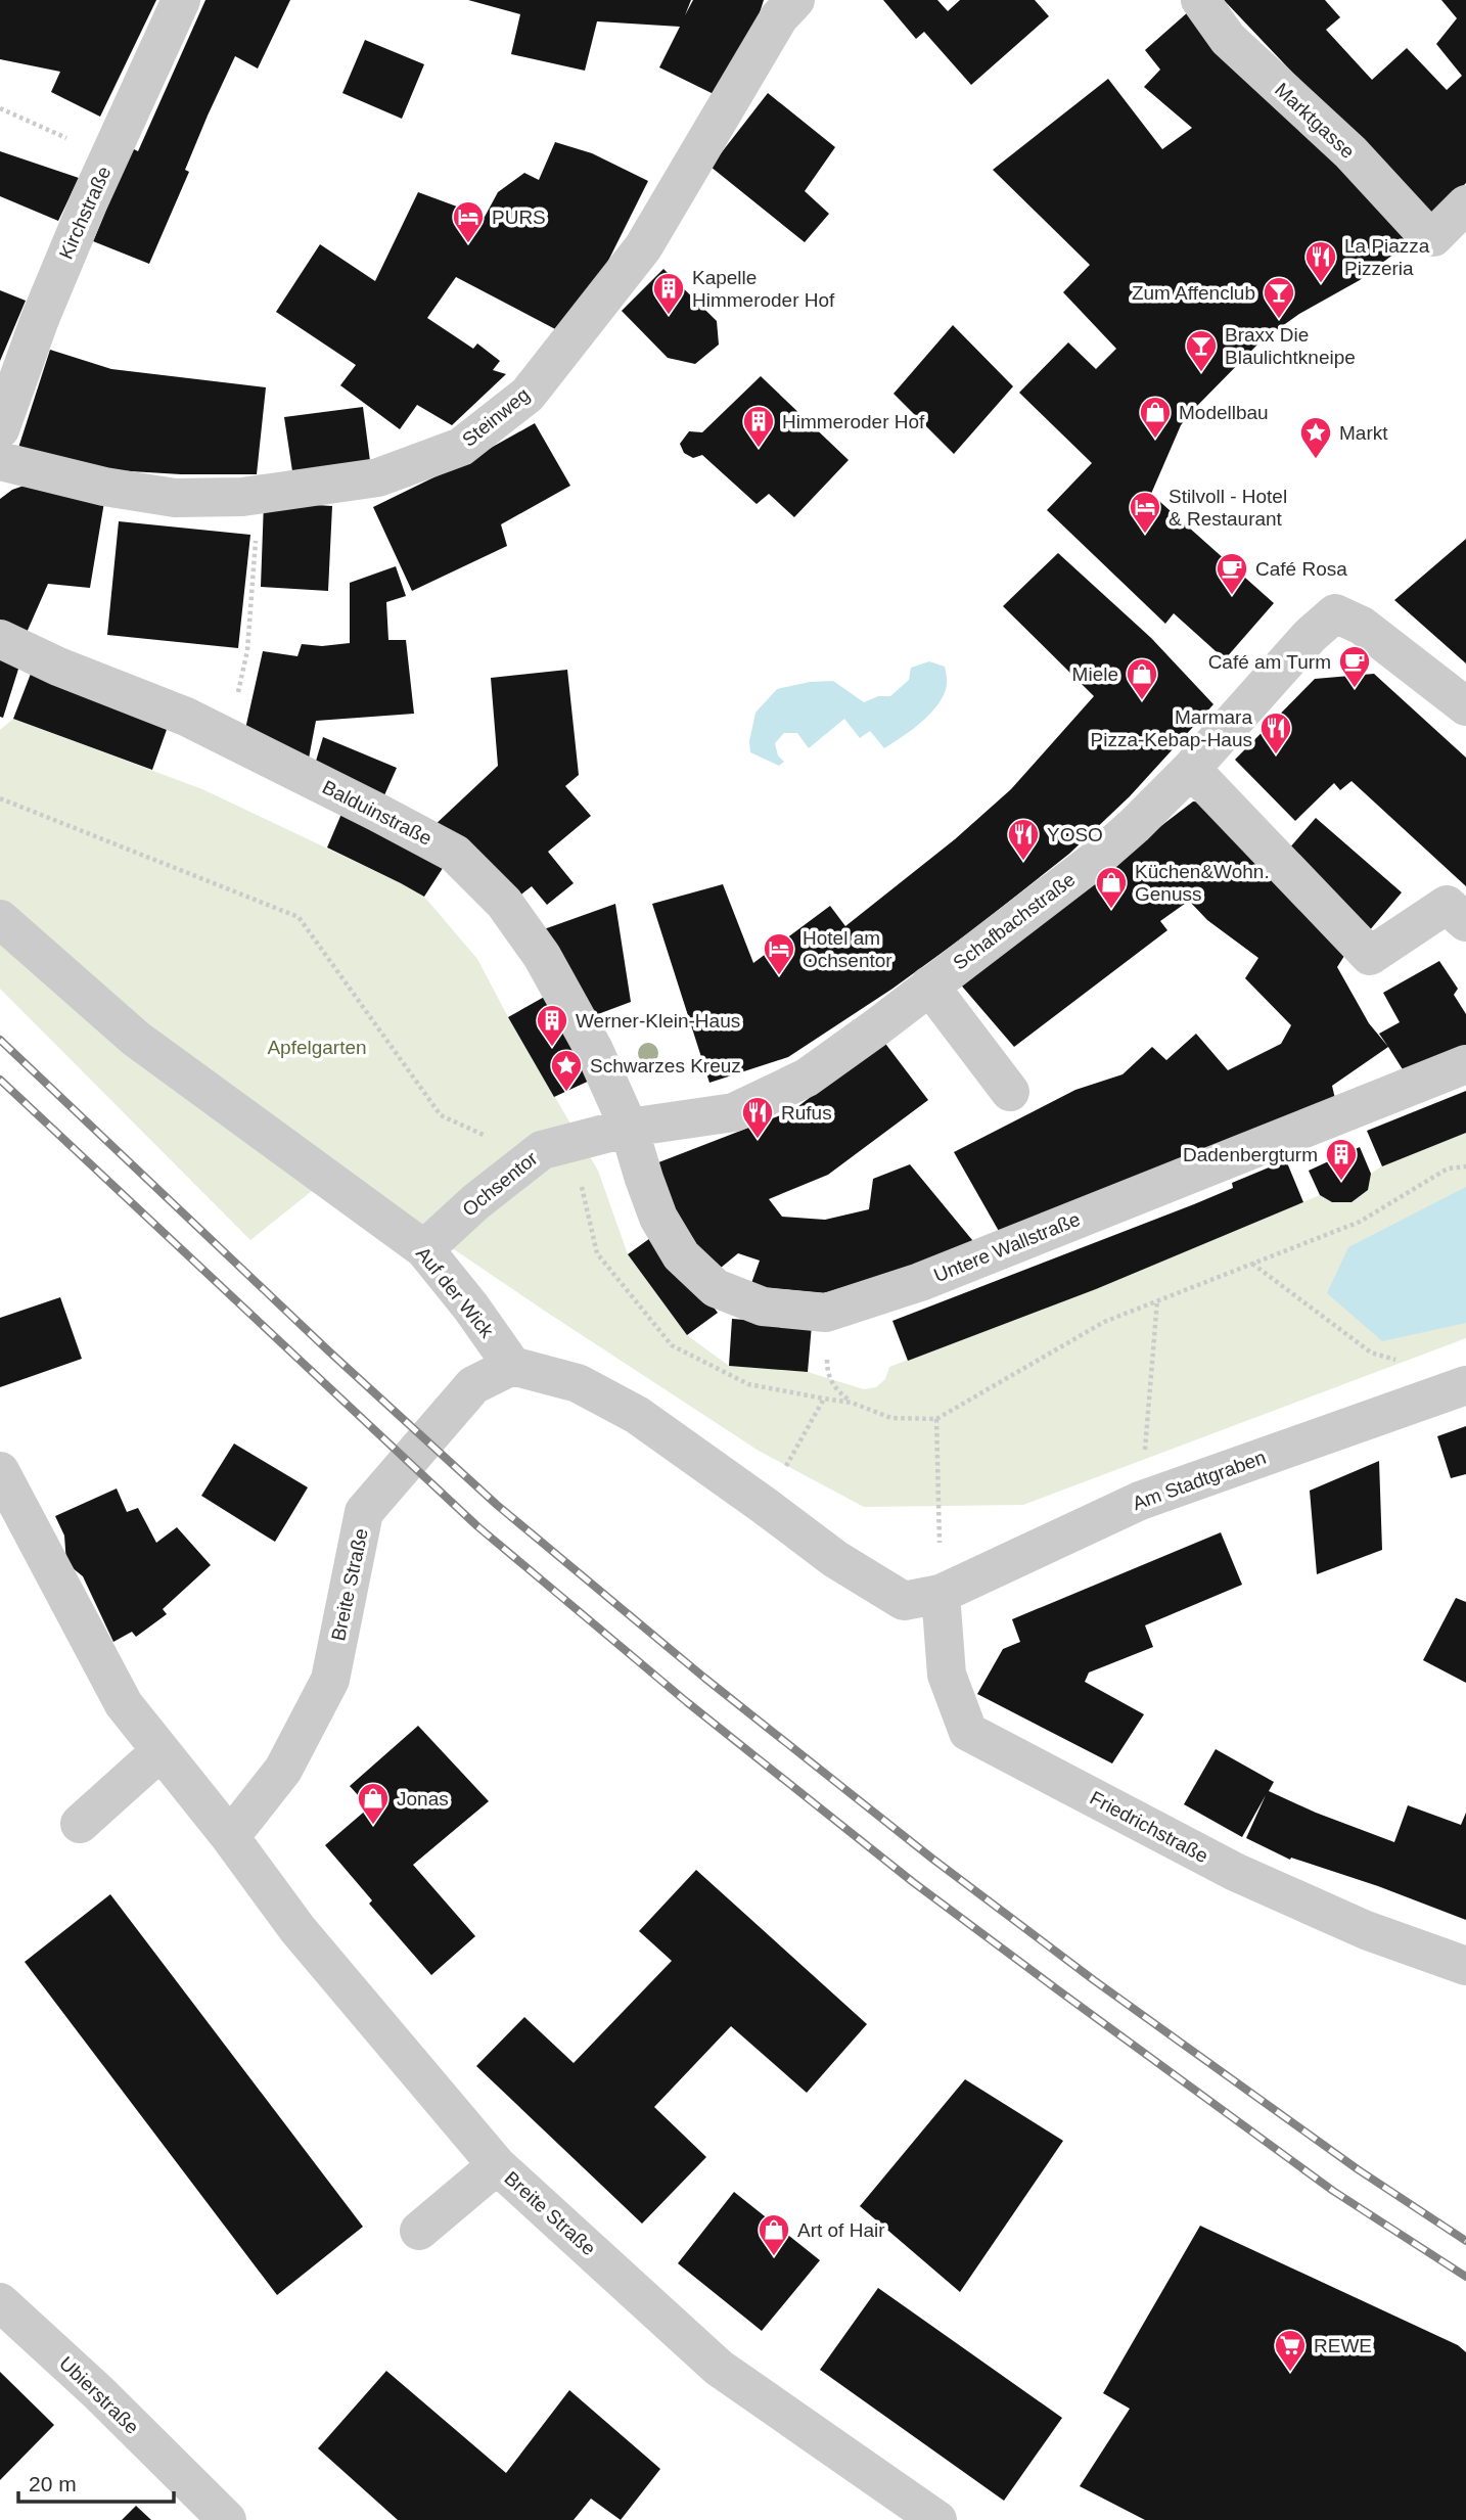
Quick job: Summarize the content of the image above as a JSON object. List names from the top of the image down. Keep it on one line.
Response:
{"streets":{"street":["Marktgasse","Kirchstraße","Steinweg","Balduinstraße","Schafbachstraße","Ochsentor","Untere Wallstraße","Auf der Wick","Am Stadtgraben","Breite Straße","Friedrichstraße","Ubierstraße"]},"crossings":[["Balduinstraße","Schafbachstraße"],["Balduinstraße","Ochsentor"],["Balduinstraße","Untere Wallstraße"],["Schafbachstraße","Ochsentor"],["Schafbachstraße","Untere Wallstraße"],["Ochsentor","Untere Wallstraße"],["Ochsentor","Auf der Wick"],["Auf der Wick","Breite Straße"],["Am Stadtgraben","Friedrichstraße"]],"parks":["Apfelgarten"],"places":{"hotel":["PURS","Stilvoll - Hotel & Restaurant","Hotel am Ochsentor"],"restaurant":["La Piazza Pizzeria","Marmara Pizza-Kebap-Haus","YOSO","Rufus"],"building":["Kapelle Himmeroder Hof","Himmeroder Hof","Werner-Klein-Haus","Dadenbergturm"],"bar":["Zum Affenclub","Braxx Die Blaulichtkneipe"],"shop":["Modellbau","Miele","Küchen&Wohn. Genuss","Jonas","Art of Hair"],"place":["Markt","Schwarzes Kreuz"],"cafe":["Café Rosa","Café am Turm"],"supermarket":["REWE"]},"scale_bar":"20 m"}
